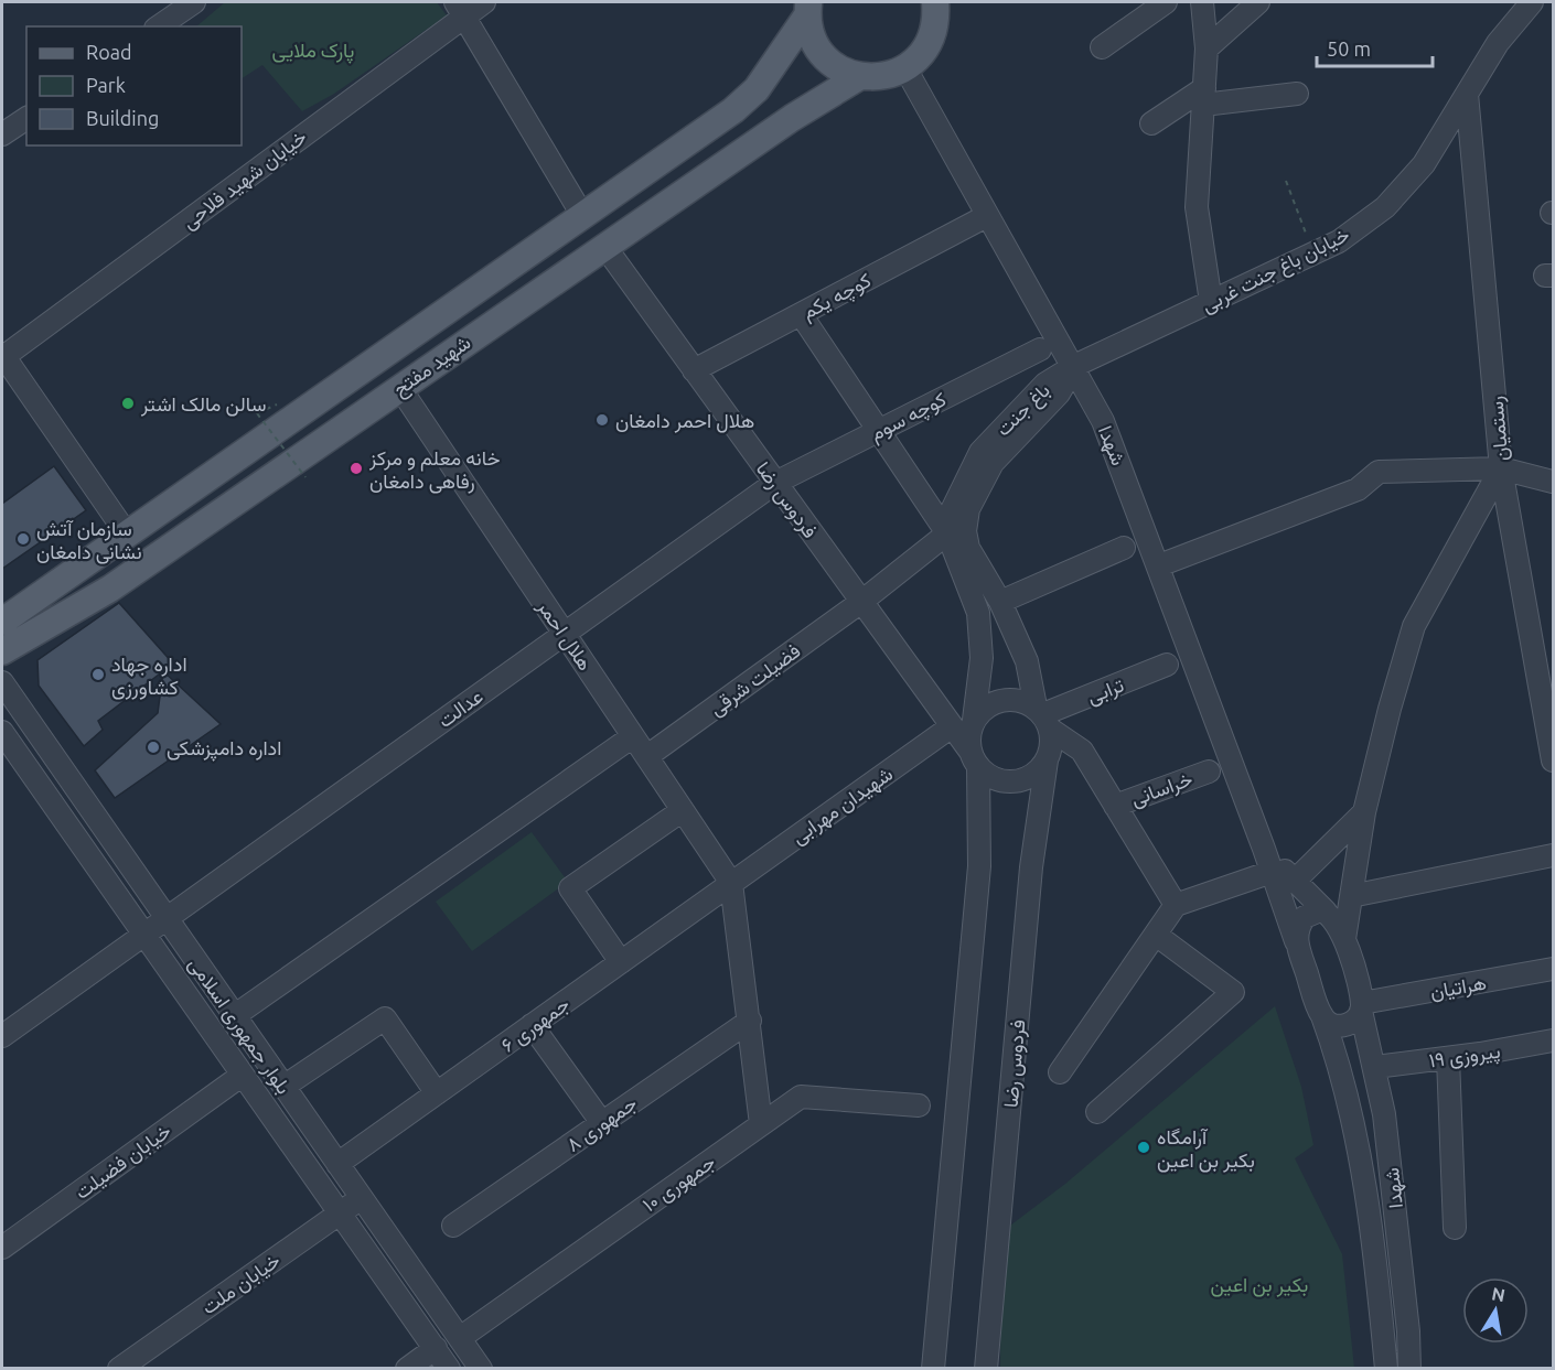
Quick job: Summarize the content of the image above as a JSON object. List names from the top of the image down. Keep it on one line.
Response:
{"streets":{"main road":["شهید مفتح"],"street":["خیابان شهید فلاحی","خیابان باغ جنت غربی","کوچه یکم","باغ جنت","کوچه سوم","رستمیان","شهدا","فردوس رضا","هلال احمر","فضیلت شرقی","ترابی","عدالت","خراسانی","شهیدان مهرابی","هراتیان","جمهوری ۶","بلوار جمهوری اسلامی","پیروزی ۱۹","جمهوری ۸","خیابان فضیلت","جمهوری ۱۰","خیابان ملت"]},"crossings":[["خیابان باغ جنت غربی","باغ جنت"],["خیابان باغ جنت غربی","رستمیان"],["خیابان باغ جنت غربی","شهدا"],["کوچه یکم","فردوس رضا"],["شهید مفتح","فردوس رضا"],["شهید مفتح","هلال احمر"],["باغ جنت","شهدا"],["باغ جنت","فردوس رضا"],["باغ جنت","فضیلت شرقی"],["باغ جنت","ترابی"],["کوچه سوم","فردوس رضا"],["کوچه سوم","عدالت"],["شهدا","هراتیان"],["شهدا","پیروزی ۱۹"],["فردوس رضا","فضیلت شرقی"],["فردوس رضا","ترابی"],["فردوس رضا","عدالت"],["فردوس رضا","شهیدان مهرابی"],["هلال احمر","فضیلت شرقی"],["هلال احمر","عدالت"],["هلال احمر","شهیدان مهرابی"],["هلال احمر","جمهوری ۶"],["عدالت","بلوار جمهوری اسلامی"],["شهیدان مهرابی","جمهوری ۶"],["جمهوری ۶","بلوار جمهوری اسلامی"],["بلوار جمهوری اسلامی","خیابان فضیلت"],["بلوار جمهوری اسلامی","جمهوری ۱۰"],["بلوار جمهوری اسلامی","خیابان ملت"]],"parks":["پارک ملایی","بکیر بن اعین"],"places":["سالن مالک اشتر","هلال احمر دامغان","خانه معلم و مرکز رفاهی دامغان","سازمان آتش نشانی دامغان","اداره جهاد کشاورزی","اداره دامپزشکی","آرامگاه بکیر بن اعین"],"legend":["Road","Park","Building"],"scale_bar":"50 m","north":"top"}
